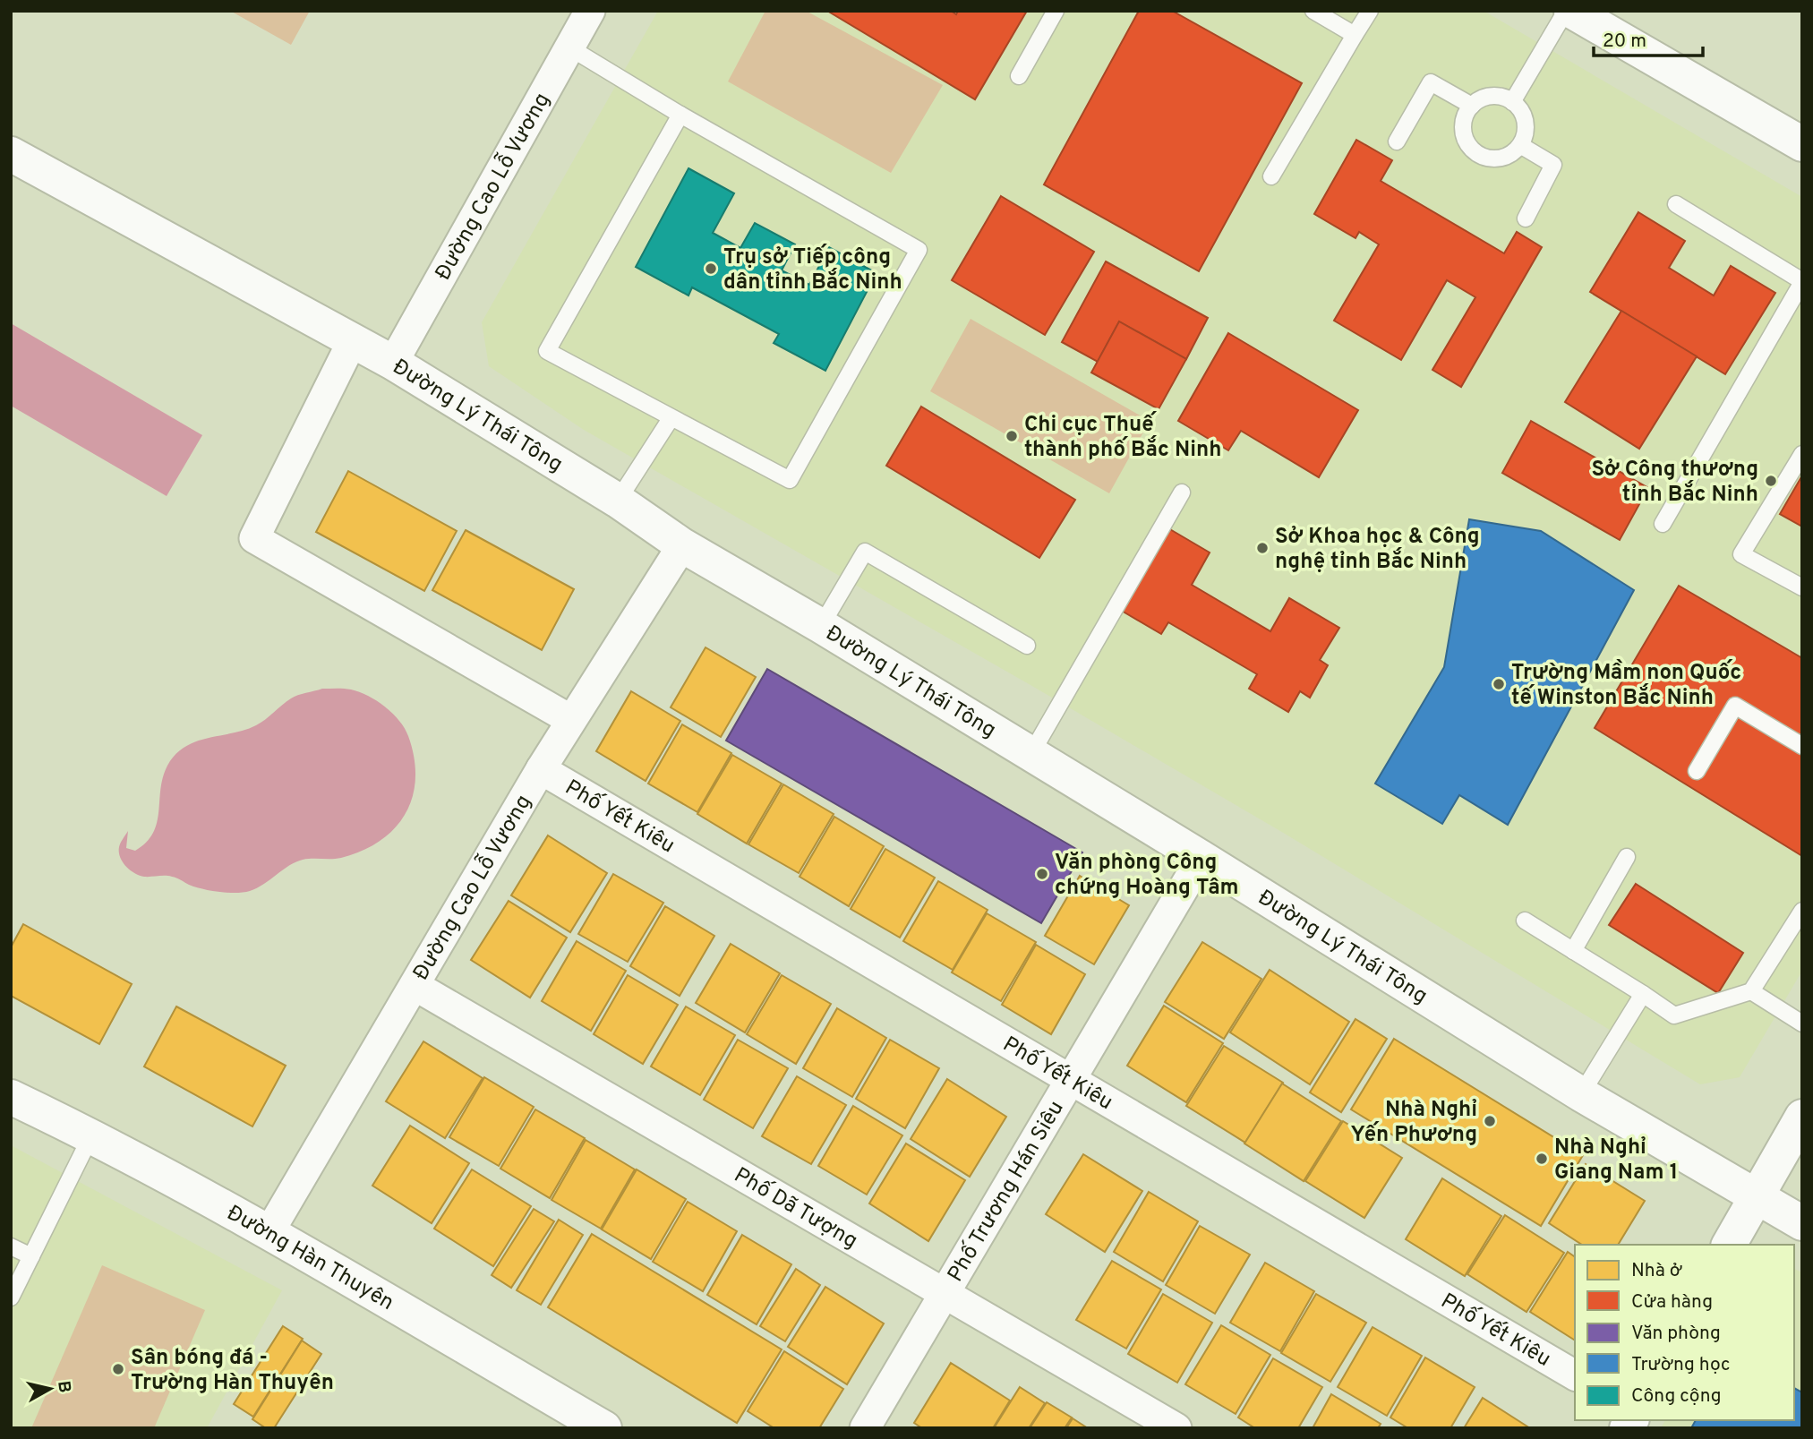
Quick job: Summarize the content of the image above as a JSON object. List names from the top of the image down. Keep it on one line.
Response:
{"streets":{"street":["Đường Cao Lỗ Vương","Đường Lý Thái Tông","Phố Yết Kiêu","Phố Trương Hán Siêu","Phố Dã Tượng","Đường Hàn Thuyên"]},"crossings":[["Đường Cao Lỗ Vương","Đường Lý Thái Tông"],["Đường Cao Lỗ Vương","Phố Yết Kiêu"],["Đường Cao Lỗ Vương","Phố Dã Tượng"],["Đường Cao Lỗ Vương","Đường Hàn Thuyên"],["Đường Lý Thái Tông","Phố Trương Hán Siêu"],["Phố Yết Kiêu","Phố Trương Hán Siêu"],["Phố Trương Hán Siêu","Phố Dã Tượng"]],"places":["Trụ sở Tiếp công dân tỉnh Bắc Ninh","Chi cục Thuế thành phố Bắc Ninh","Sở Công thương tỉnh Bắc Ninh","Sở Khoa học & Công nghệ tỉnh Bắc Ninh","Trường Mầm non Quốc tế Winston Bắc Ninh","Văn phòng Công chứng Hoàng Tâm","Nhà Nghỉ Yến Phương","Nhà Nghỉ Giang Nam 1","Sân bóng đá - Trường Hàn Thuyên"],"legend":["Nhà ở","Cửa hàng","Văn phòng","Trường học","Công cộng"],"scale_bar":"20 m","north":"right"}
